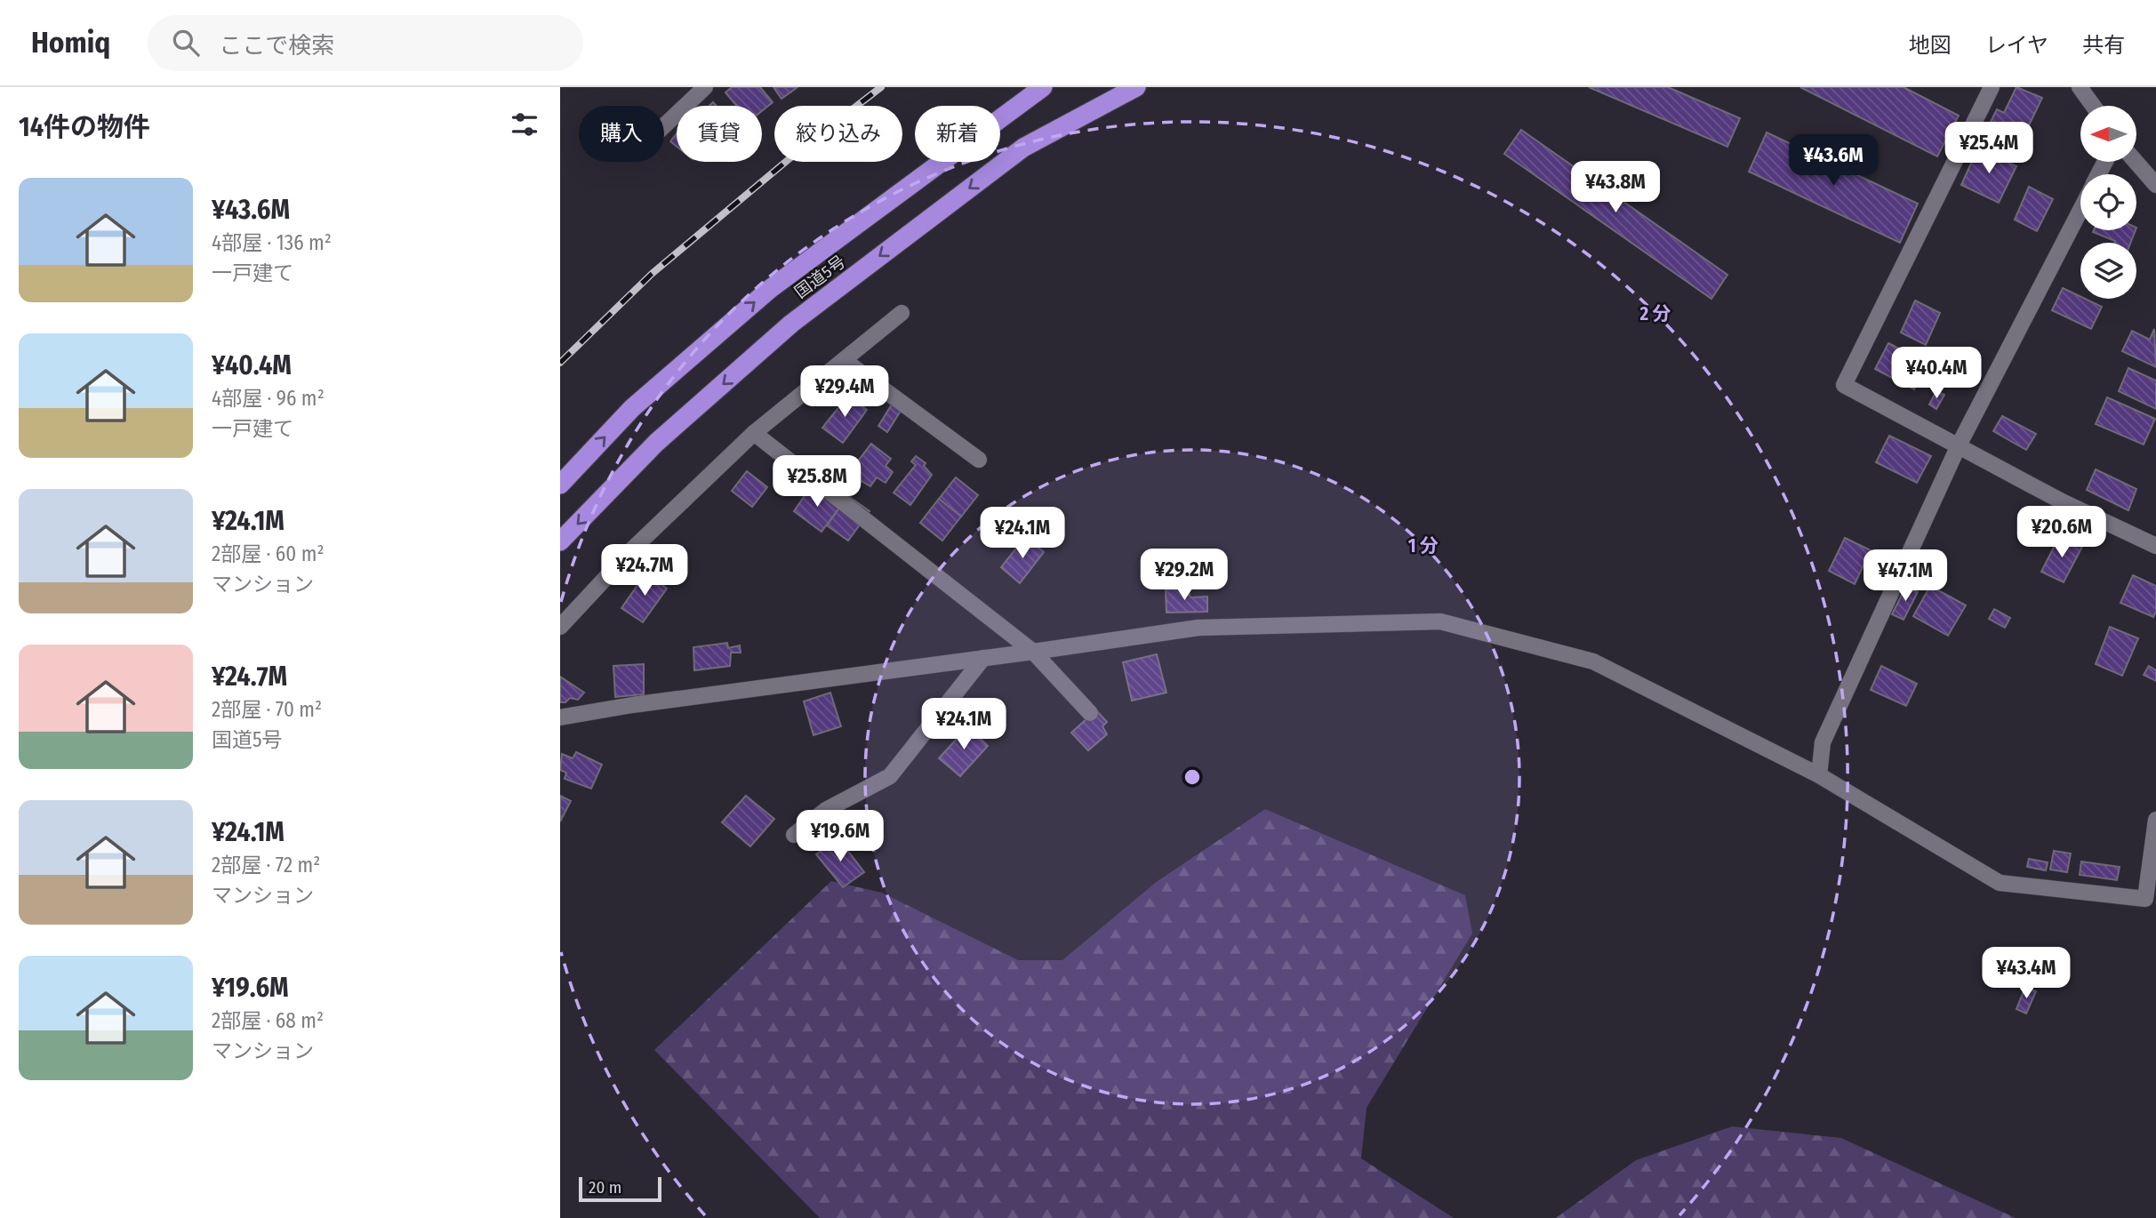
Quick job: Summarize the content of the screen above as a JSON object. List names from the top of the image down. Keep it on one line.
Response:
{"streets":{"highway":["国道5号"]},"scale_bar":"20 m","north":"left","page":{"header":"Homiq","search":"ここで検索","nav":["地図","レイヤ","共有"],"heading":"14件の物件","chip":["購入","賃貸","絞り込み","新着"],"price":["¥25.4M","¥43.6M","¥43.8M","¥40.4M","¥29.4M","¥25.8M","¥20.6M","¥24.1M","¥24.7M","¥29.2M","¥47.1M","¥24.1M","¥19.6M","¥43.4M"],"list":[{"name":"¥43.6M","note":"4部屋 · 136 m² · 一戸建て"},{"name":"¥40.4M","note":"4部屋 · 96 m² · 一戸建て"},{"name":"¥24.1M","note":"2部屋 · 60 m² · マンション"},{"name":"¥24.7M","note":"2部屋 · 70 m² · 国道5号"},{"name":"¥24.1M","note":"2部屋 · 72 m² · マンション"},{"name":"¥19.6M","note":"2部屋 · 68 m² · マンション"}],"scale":"20 m"},"rings":["2 分","1 分"]}
